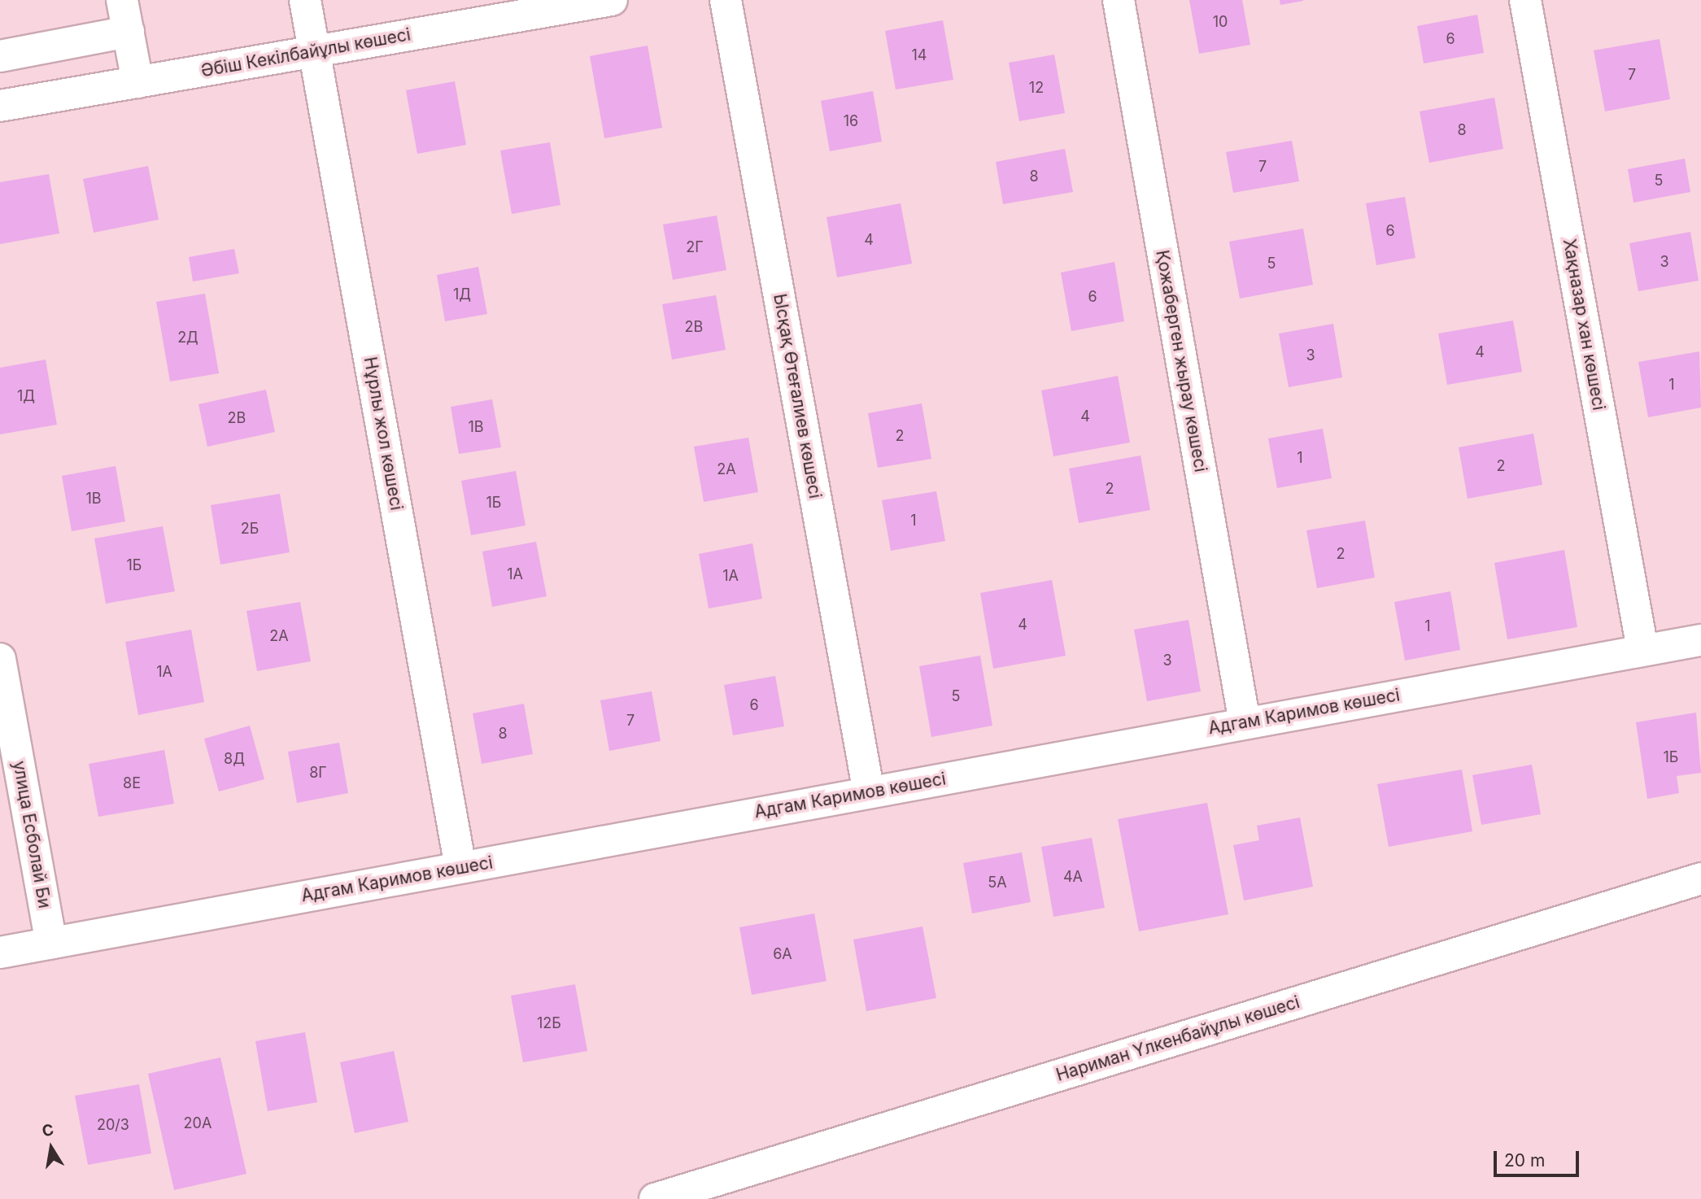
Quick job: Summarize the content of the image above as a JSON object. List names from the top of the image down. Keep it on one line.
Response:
{"streets":{"street":["Әбіш Кекілбайұлы көшесі","Хақназар хан көшесі","Қожаберген жырау көшесі","Ысқақ Өтеғалиев көшесі","Нұрлы жол көшесі","Адгам Каримов көшесі","улица Есболай Би","Нариман Үлкенбайұлы көшесі"]},"crossings":[["Әбіш Кекілбайұлы көшесі","Нұрлы жол көшесі"],["Хақназар хан көшесі","Адгам Каримов көшесі"],["Қожаберген жырау көшесі","Адгам Каримов көшесі"],["Ысқақ Өтеғалиев көшесі","Адгам Каримов көшесі"],["Нұрлы жол көшесі","Адгам Каримов көшесі"],["Адгам Каримов көшесі","улица Есболай Би"]],"house_numbers":["10","6","14","7","12","16","8","7","8","5","6","4","2Г","3","5","1Д","6","2В","2Д","4","3","1","1Д","4","2В","1В","2","1","2","2А","2","1В","1Б","1","2Б","2","1Б","1А","1А","4","1","2А","3","1А","5","6","7","8","1Б","8Д","8Г","8Е","4А","5А","6А","12Б","20А","20/3"],"scale_bar":"20 m","north":"top"}
